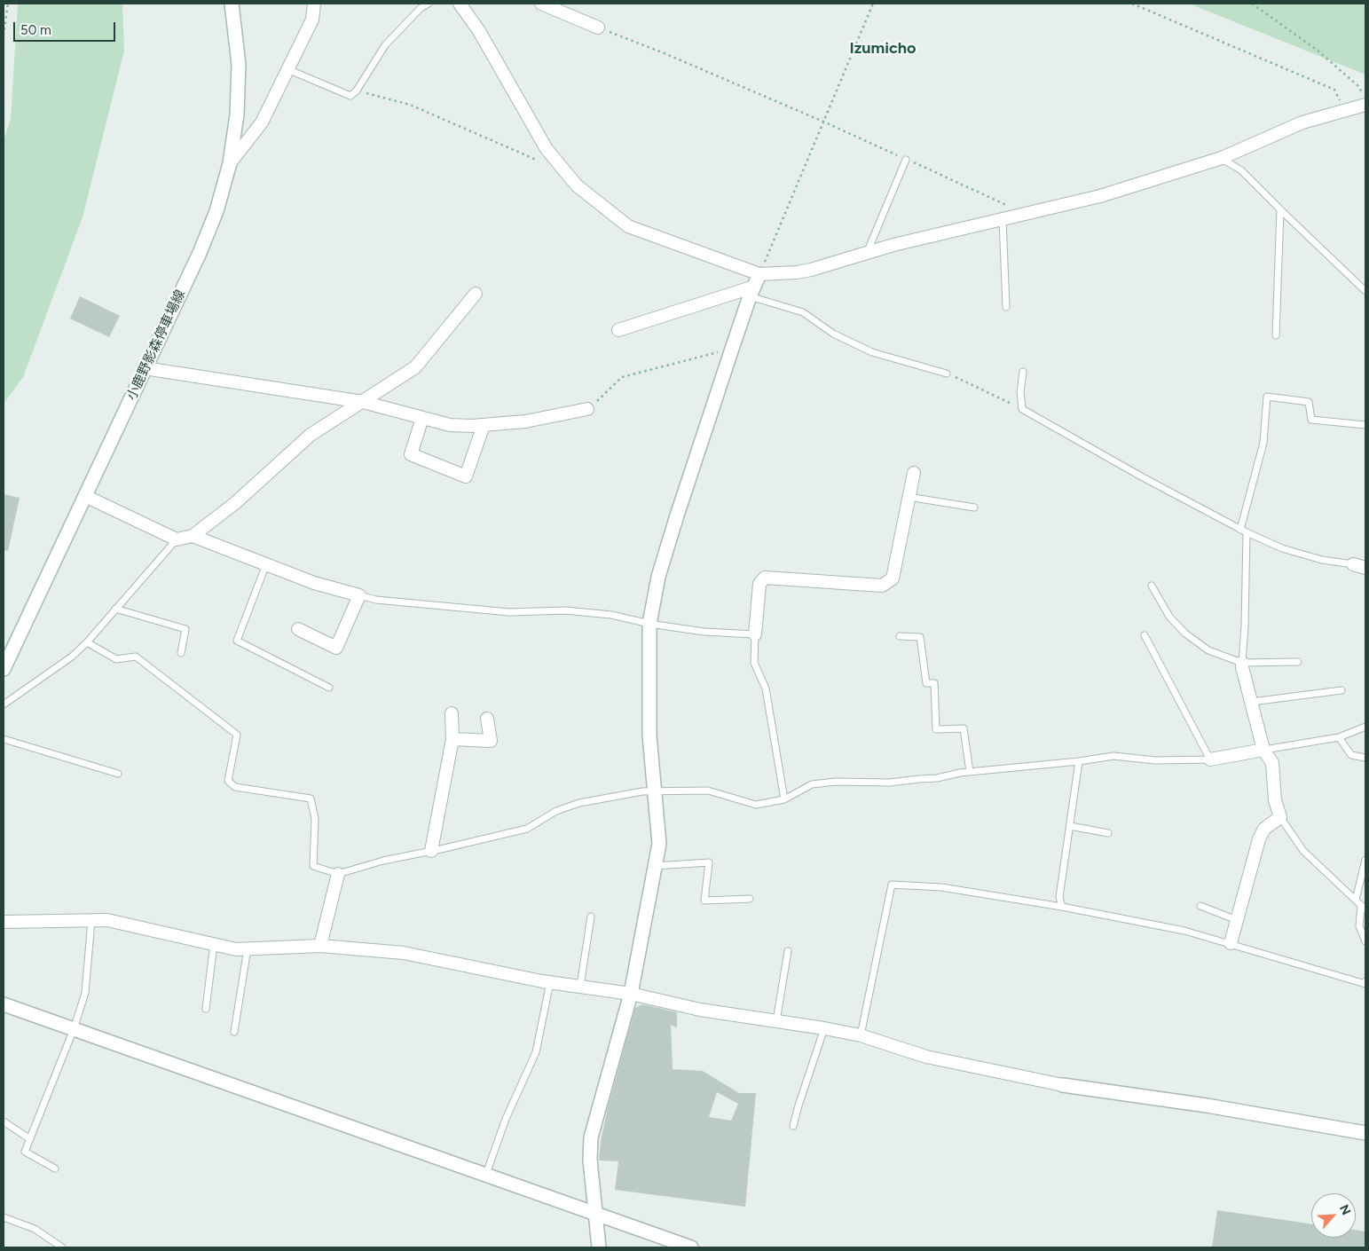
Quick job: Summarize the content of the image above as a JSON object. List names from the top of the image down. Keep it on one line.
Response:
{"streets":{"street":["小鹿野影森停車場線"]},"districts":["Izumicho"],"scale_bar":"50 m","north":"top right"}
